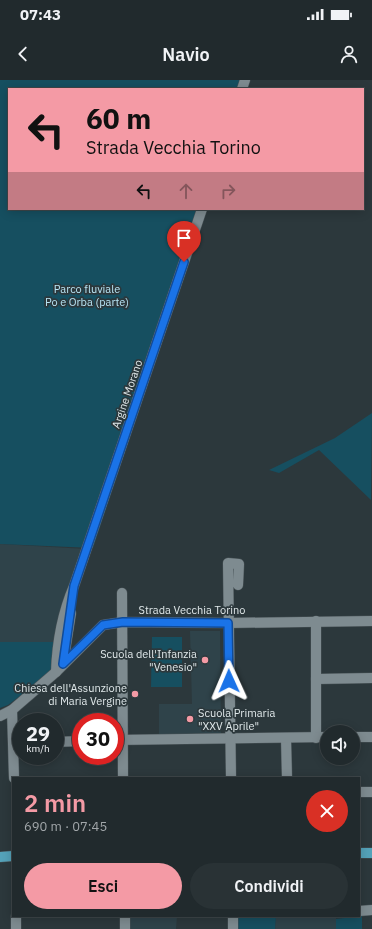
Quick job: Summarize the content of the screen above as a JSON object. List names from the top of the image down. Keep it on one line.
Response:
{"streets":{"street":["Argine Morano","Strada Vecchia Torino"]},"crossings":[["Argine Morano","Strada Vecchia Torino"]],"parks":["Parco fluviale Po e Orba (parte)"],"places":["Scuola dell'Infanzia \"Venesio\"","Chiesa dell'Assunzione di Maria Vergine","Scuola Primaria \"XXV Aprile\""],"page":{"status":"07:43","header":"Navio","turn":["60 m","Strada Vecchia Torino"],"speed":"29 km/h","limit":"30","heading":["2 min","690 m · 07:45"],"buttons":["Esci","Condividi"]}}
